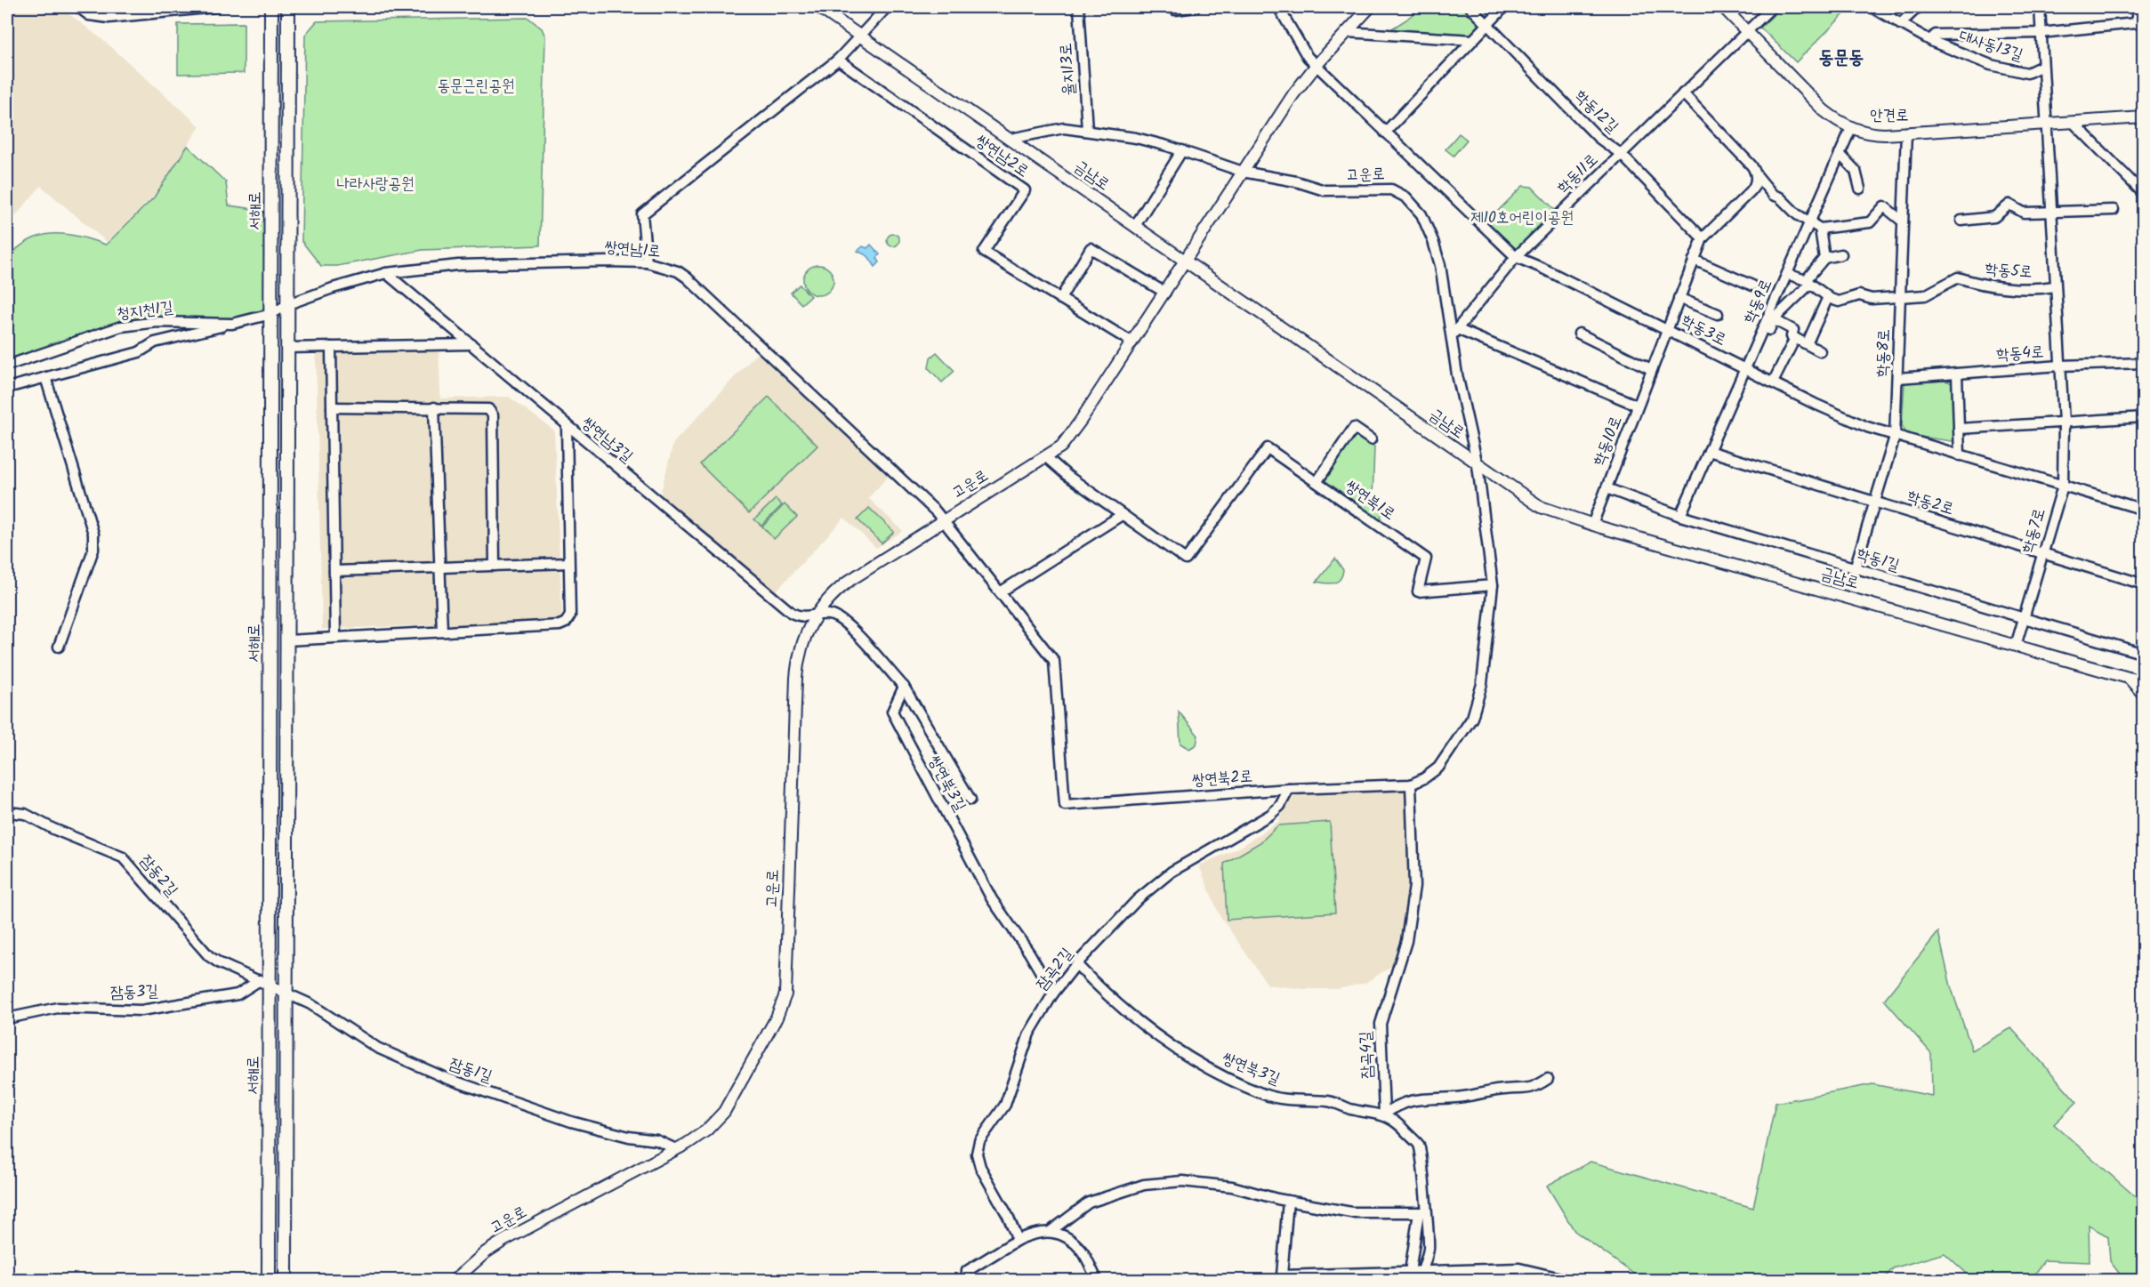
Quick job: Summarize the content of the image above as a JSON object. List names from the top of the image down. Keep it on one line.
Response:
{"streets":{"main road":["서해로"],"street":["대사동13길","율지13로","학동12길","안견로","쌍연남2로","학동11로","고운로","금남로","쌍연남1로","학동5로","학동9로","청지천1길","학동3로","학동8로","학동4로","쌍연남3길","학동10로","쌍연북1로","학동2로","학동7로","학동1길","쌍연북2로","쌍연북3길","잠동2길","잠곡2길","잠동3길","잠곡4길","잠동1길"]},"crossings":[["대사동13길","학동7로"],["율지13로","고운로"],["학동12길","학동11로"],["학동12길","학동10로"],["안견로","학동11로"],["안견로","학동9로"],["안견로","학동8로"],["안견로","학동7로"],["쌍연남2로","고운로"],["학동11로","고운로"],["학동11로","학동3로"],["고운로","금남로"],["고운로","쌍연남1로"],["고운로","학동3로"],["고운로","쌍연남3길"],["고운로","잠동1길"],["금남로","학동10로"],["금남로","학동7로"],["금남로","쌍연북2로"],["서해로","쌍연남1로"],["서해로","청지천1길"],["서해로","쌍연남3길"],["서해로","잠동2길"],["서해로","잠동3길"],["서해로","잠동1길"],["쌍연남1로","청지천1길"],["쌍연남1로","쌍연남3길"],["쌍연남1로","쌍연북2로"],["학동5로","학동8로"],["학동5로","학동7로"],["학동9로","학동3로"],["학동9로","학동2로"],["학동9로","학동1길"],["학동3로","학동8로"],["학동3로","학동10로"],["학동3로","학동7로"],["학동8로","학동4로"],["학동8로","학동2로"],["학동8로","학동1길"],["학동4로","학동7로"],["학동10로","학동1길"],["쌍연북1로","쌍연북2로"],["학동2로","학동7로"],["학동7로","학동1길"],["쌍연북2로","잠곡2길"],["쌍연북2로","잠곡4길"],["쌍연북3길","잠곡2길"],["쌍연북3길","잠곡4길"],["잠동2길","잠동3길"],["잠동2길","잠동1길"],["잠동3길","잠동1길"]],"districts":["동문동"],"parks":["동문근린공원","나라사랑공원","제10호어린이공원"]}
